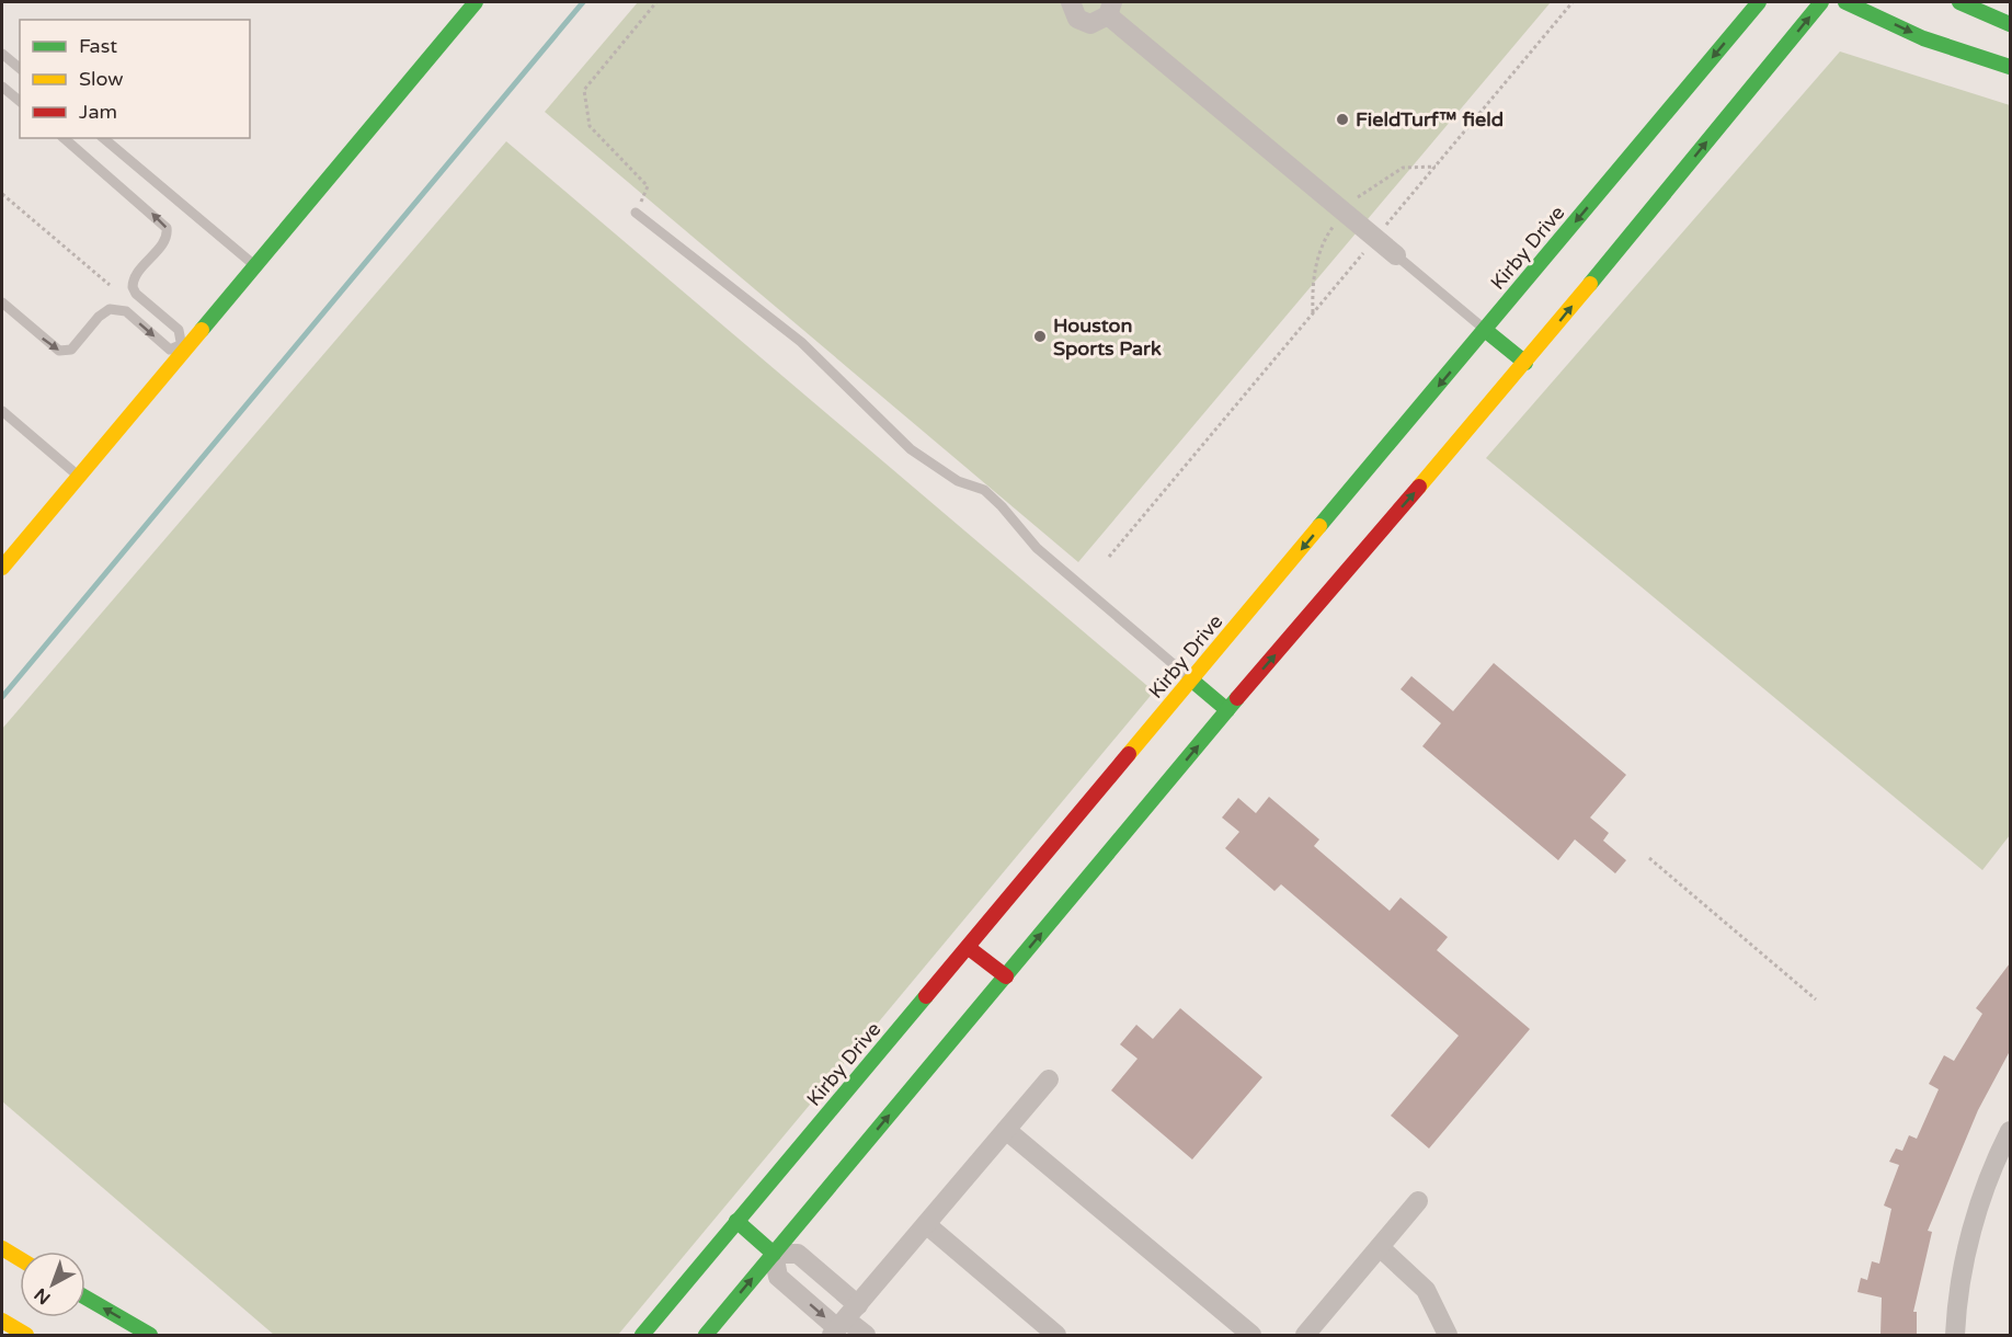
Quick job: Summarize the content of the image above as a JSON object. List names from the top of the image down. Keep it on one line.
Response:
{"streets":{"street":["Kirby Drive"]},"places":["FieldTurf™ field","Houston Sports Park"],"legend":["Fast","Slow","Jam"],"north":"bottom left"}
